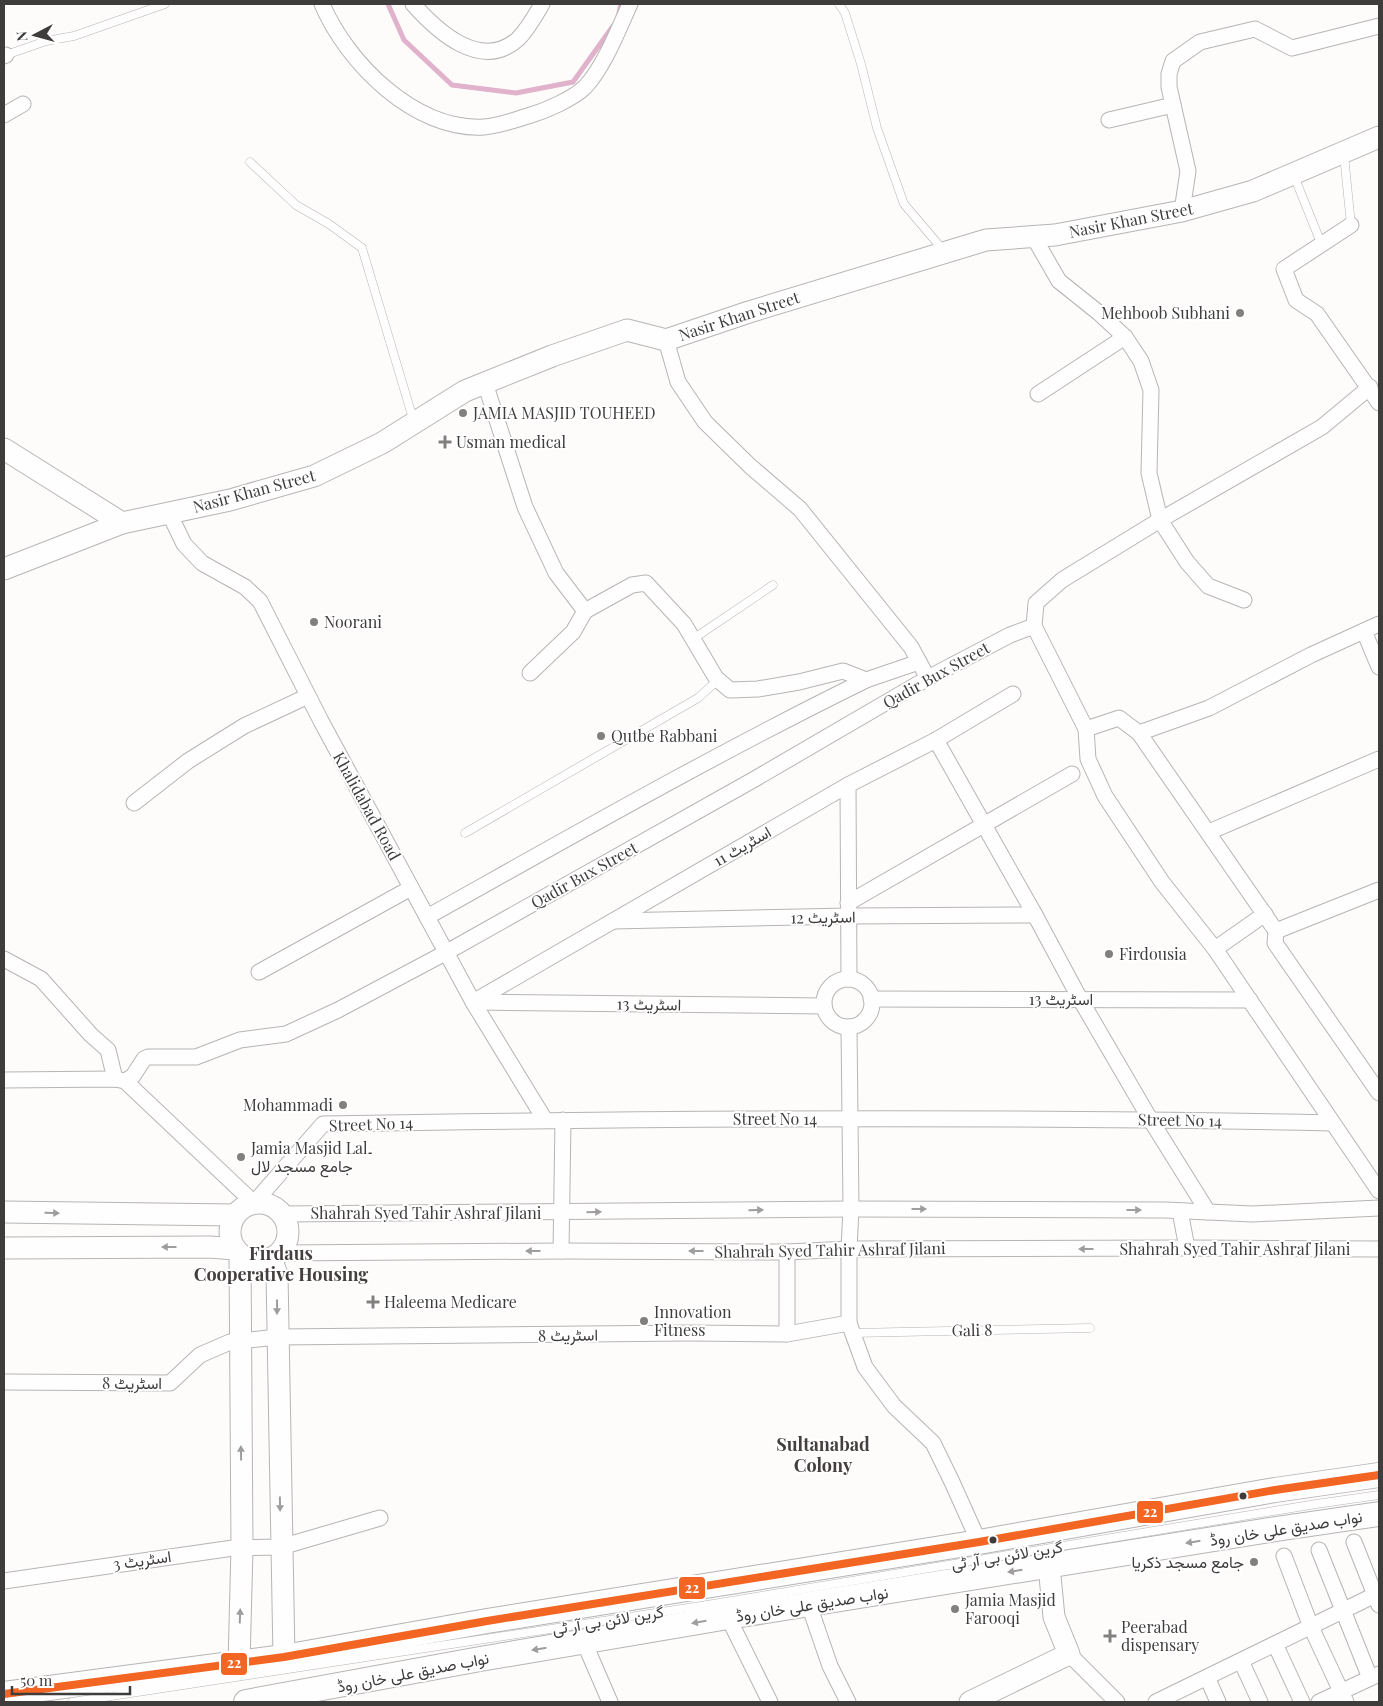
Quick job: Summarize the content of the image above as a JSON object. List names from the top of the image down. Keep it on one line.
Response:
{"streets":{"main road":["نواب صدیق علی خان روڈ"],"street":["Nasir Khan Street","Qadir Bux Street","Khalidabad Road","اسٹریٹ 11","اسٹریٹ 12","اسٹریٹ 13","Street No 14","Shahrah Syed Tahir Ashraf Jilani","اسٹریٹ 8","اسٹریٹ 3"],"lane":["Gali 8","گرین لائن بی آر ٹی"]},"crossings":[["Nasir Khan Street","Khalidabad Road"],["Qadir Bux Street","Khalidabad Road"],["Khalidabad Road","اسٹریٹ 11"],["Khalidabad Road","اسٹریٹ 13"],["Khalidabad Road","Street No 14"],["اسٹریٹ 11","اسٹریٹ 12"],["اسٹریٹ 11","اسٹریٹ 13"],["Street No 14","Shahrah Syed Tahir Ashraf Jilani"],["Gali 8","اسٹریٹ 8"]],"districts":["Firdaus Cooperative Housing","Sultanabad Colony"],"places":{"other":["Mehboob Subhani","JAMIA MASJID TOUHEED","Noorani","Qutbe Rabbani","Firdousia","Mohammadi","Jamia Masjid Lal۔ جامع مسجد لال","Innovation Fitness","جامع مسجد ذکریا","Jamia Masjid Farooqi"],"health":["Usman medical","Haleema Medicare","Peerabad dispensary"]},"lines":["transit line 22"],"scale_bar":"50 m","north":"left"}
